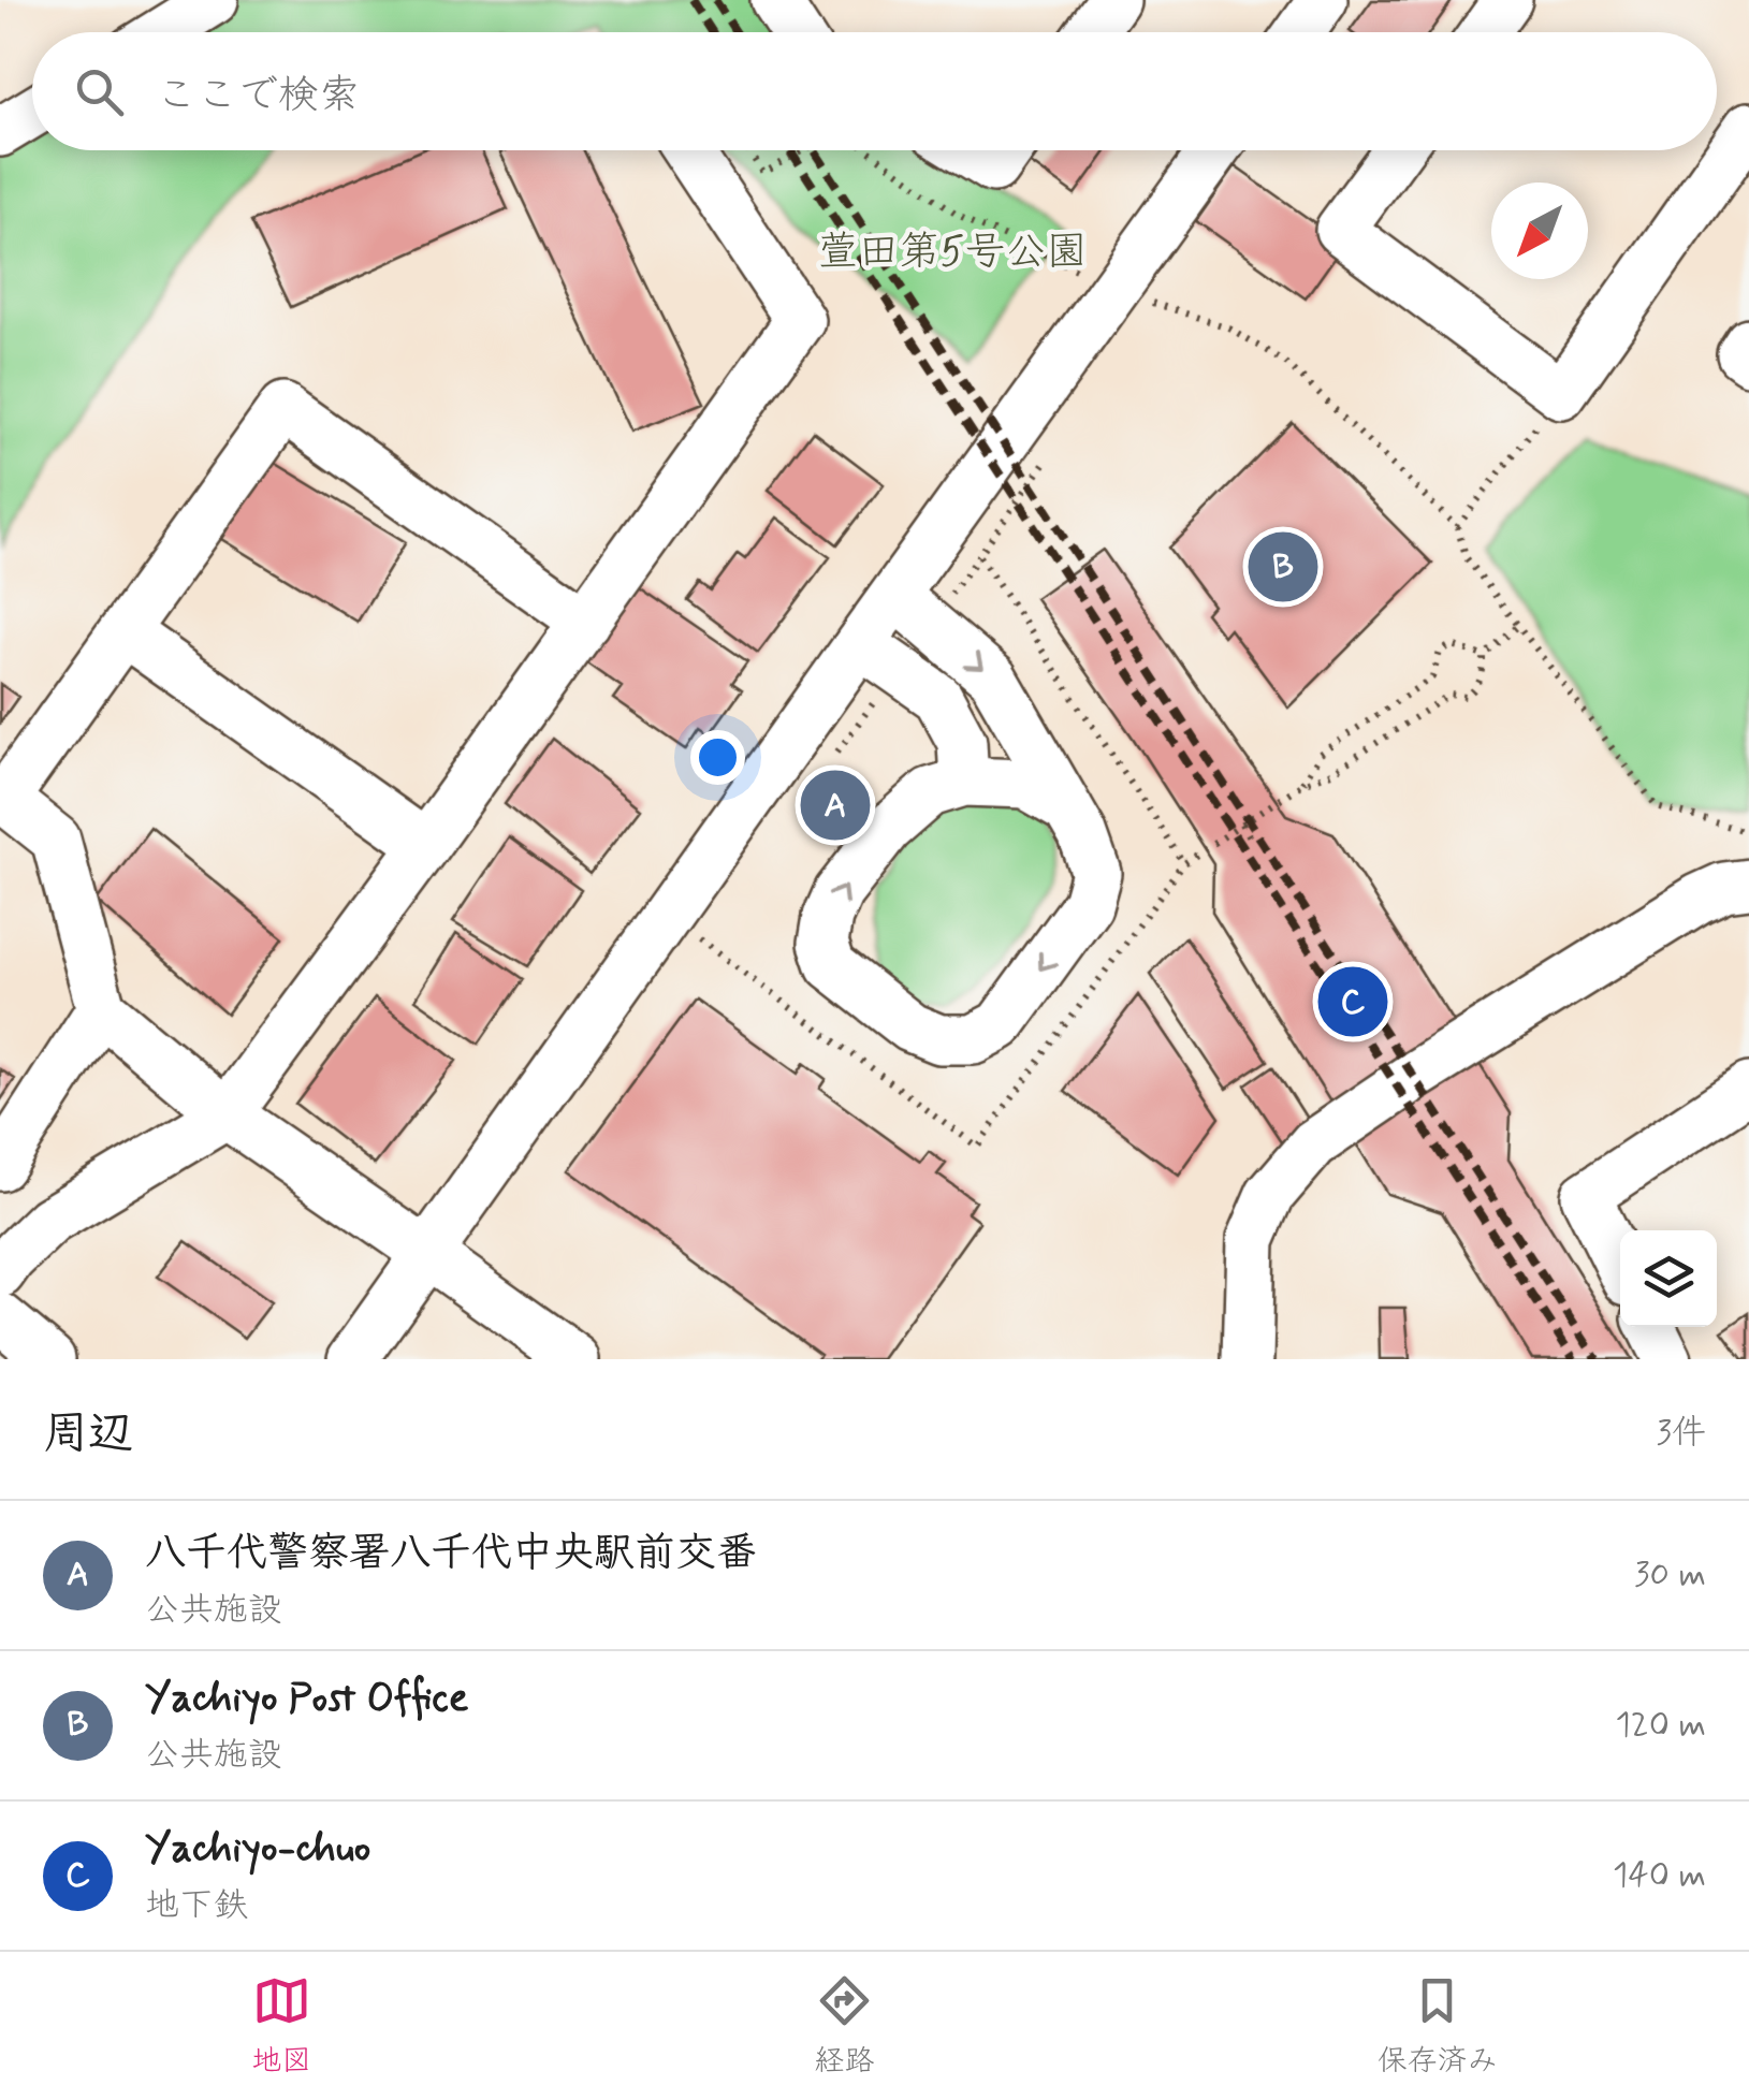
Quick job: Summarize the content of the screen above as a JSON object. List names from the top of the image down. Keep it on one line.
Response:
{"parks":["萱田第5号公園"],"north":"bottom left","page":{"search":"ここで検索","pins":["B","A","C"],"heading":["周辺","3件"],"list":[{"mark":"A","name":"八千代警察署八千代中央駅前交番","note":"公共施設","value":"30 m"},{"mark":"B","name":"Yachiyo Post Office","note":"公共施設","value":"120 m"},{"mark":"C","name":"Yachiyo-chuo","note":"地下鉄","value":"140 m"}],"nav":["地図","経路","保存済み"]}}
